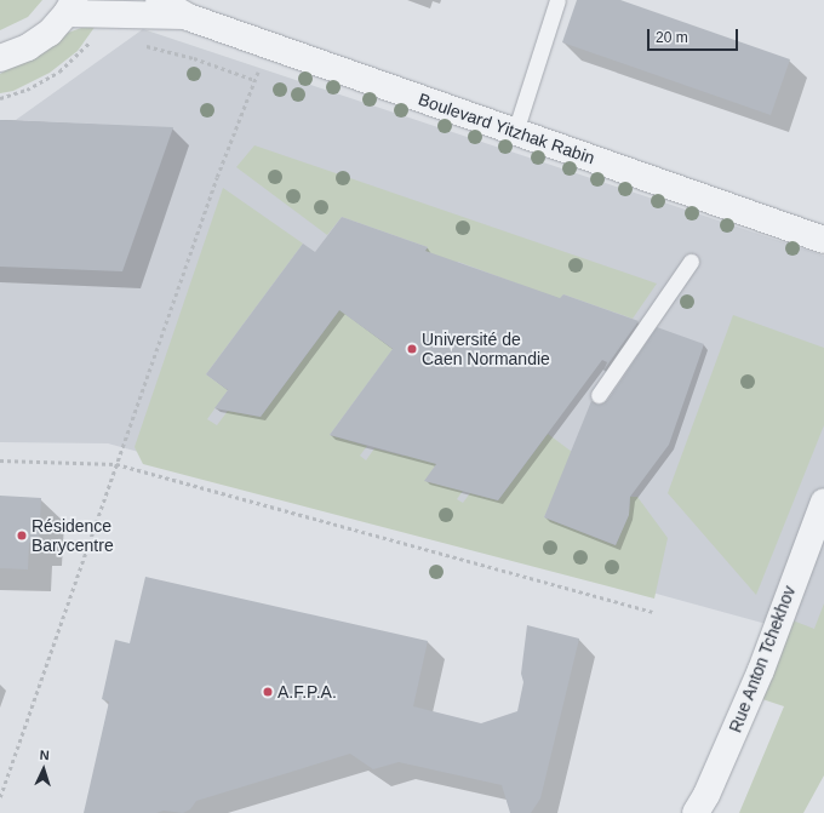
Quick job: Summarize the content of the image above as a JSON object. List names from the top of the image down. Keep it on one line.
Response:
{"streets":{"street":["Boulevard Yitzhak Rabin","Rue Anton Tchekhov"]},"places":["Université de Caen Normandie","Résidence Barycentre","A.F.P.A."],"scale_bar":"20 m","north":"top"}
